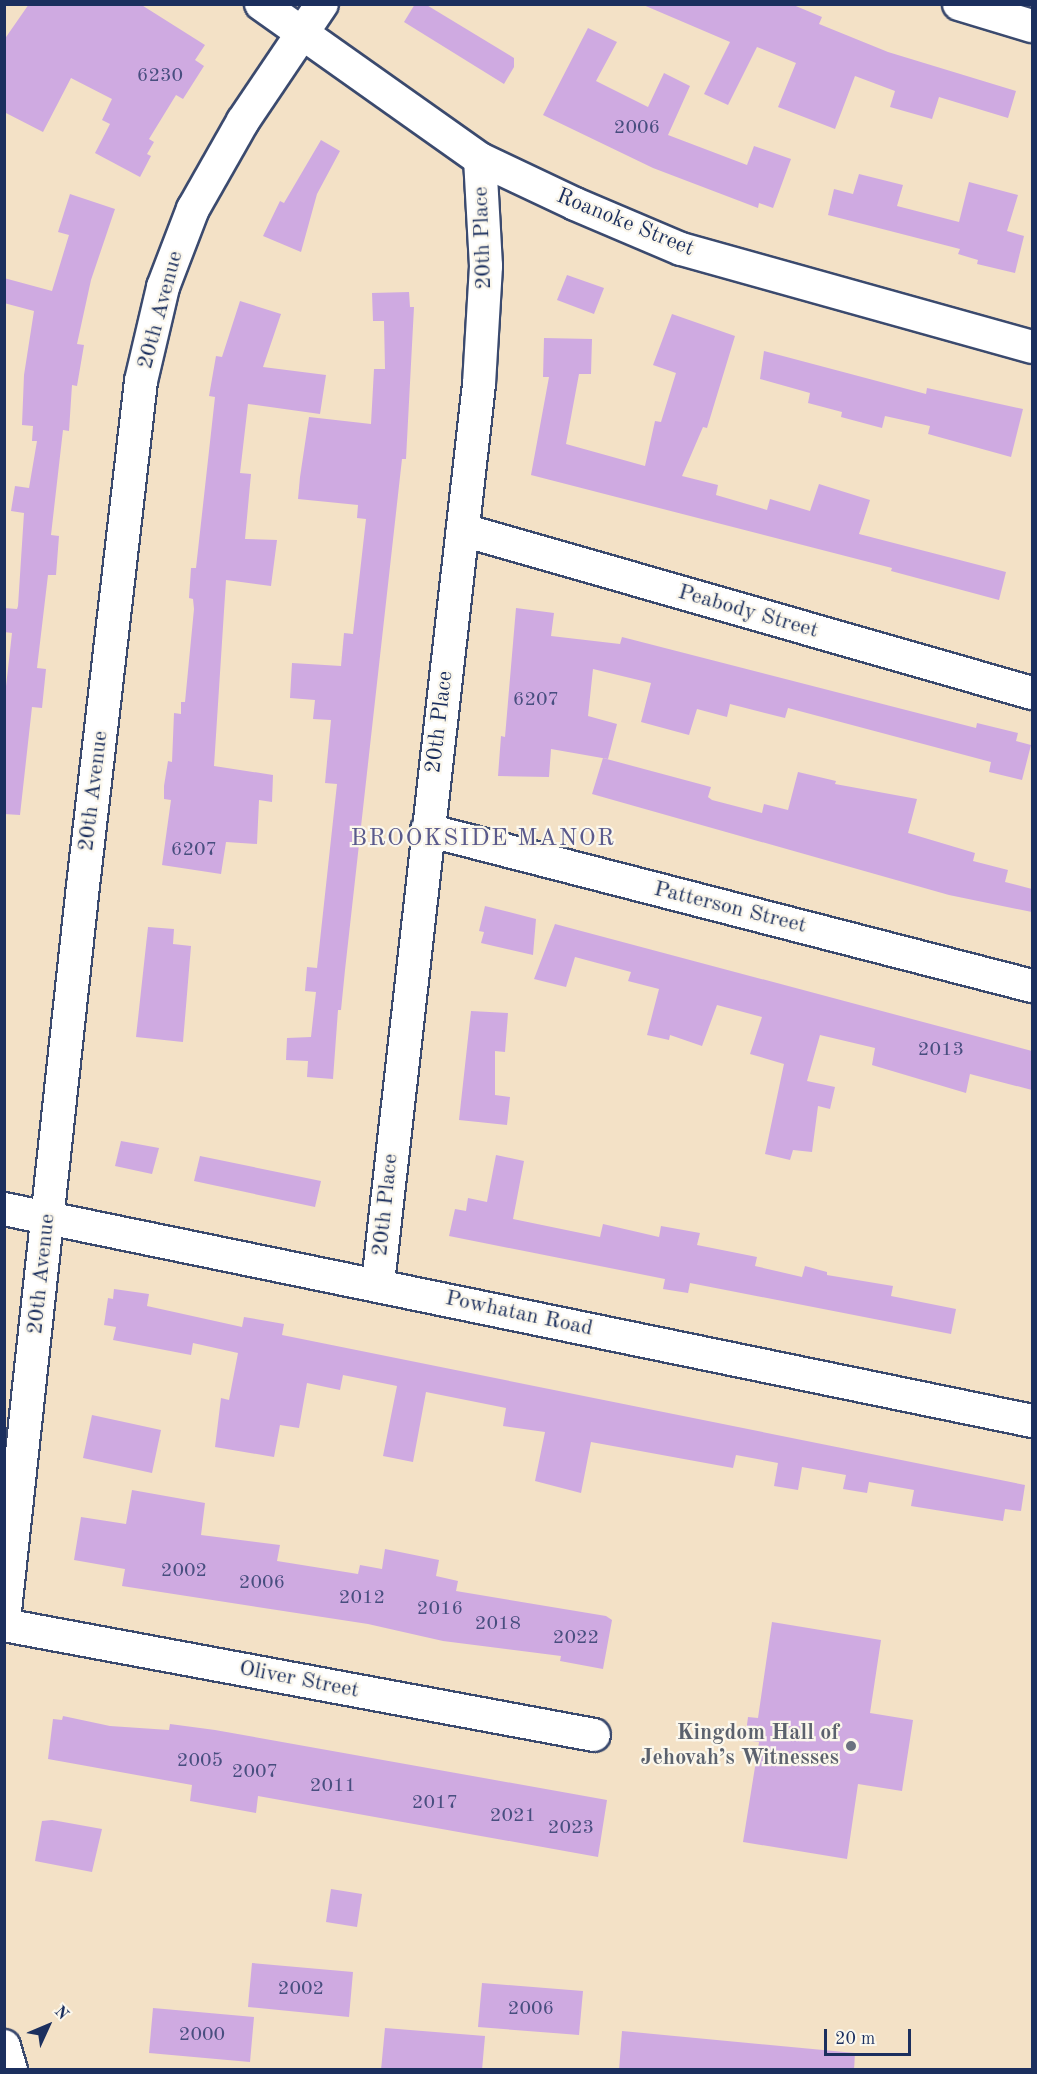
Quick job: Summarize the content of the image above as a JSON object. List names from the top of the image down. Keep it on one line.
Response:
{"streets":{"street":["Roanoke Street","20th Place","20th Avenue","Peabody Street","Patterson Street","Powhatan Road","Oliver Street"]},"crossings":[["Roanoke Street","20th Place"],["Roanoke Street","20th Avenue"],["20th Place","Peabody Street"],["20th Place","Patterson Street"],["20th Place","Powhatan Road"],["20th Avenue","Powhatan Road"]],"districts":["BROOKSIDE MANOR"],"places":["Kingdom Hall of Jehovah’s Witnesses"],"house_numbers":["6230","2006","6207","6207","2013","2002","2006","2012","2016","2018","2022","2005","2007","2011","2017","2021","2023","2002","2006","2000"],"scale_bar":"20 m","north":"top right"}
